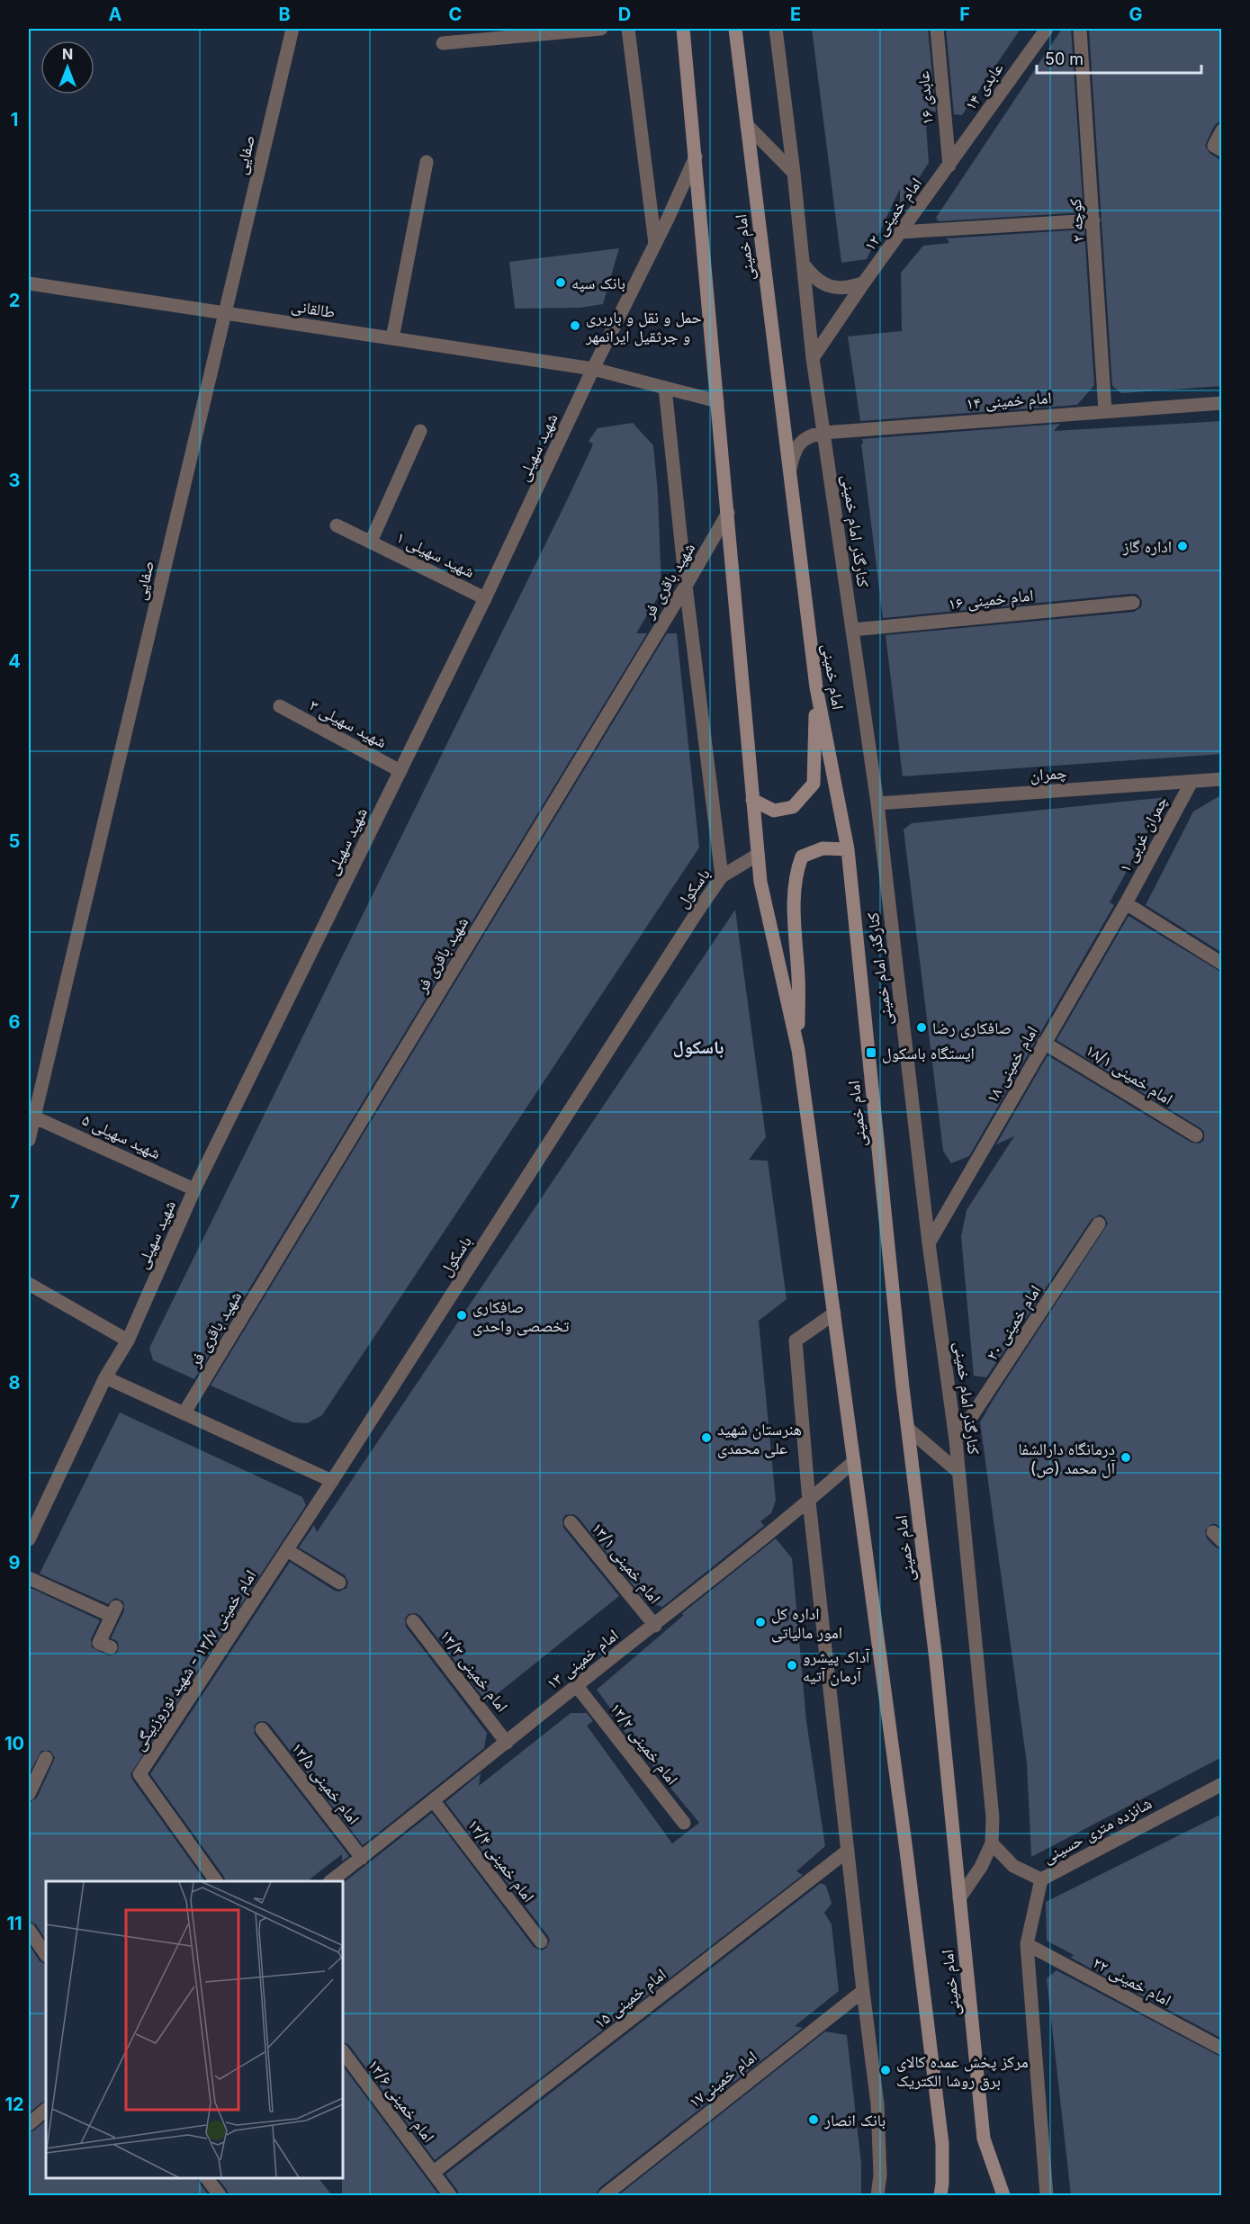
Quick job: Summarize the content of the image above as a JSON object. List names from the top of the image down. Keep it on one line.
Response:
{"streets":{"main road":["امام خمینی"],"street":["عابدی ۱۴","عابدی ۱۶","صفایی","امام خمینی ۱۲","کوچه ۲","طالقانی","امام خمینی ۱۴","شهید سهیلی","کنارگذر امام خمینی","شهید سهیلی ۱","شهید باقری فر","امام خمینی ۱۶","شهید سهیلی ۳","چمران","چمران غربی ۱","باسکول","امام خمینی ۱۸","امام خمینی ۱۸/۱","شهید سهیلی ۵","امام خمینی ۲۰","امام خمینی ۱۳/۱","امام خمینی ۱۳","امام خمینی ۱۳/۷ - شهید نوروزبیگی","امام خمینی ۱۳/۳","امام خمینی ۱۳/۲","امام خمینی ۱۳/۵","شانزده متری حسینی","امام خمینی ۱۳/۴","امام خمینی ۲۲","امام خمینی ۱۵","امام خمینی۱۷","امام خمینی ۱۳/۶"]},"crossings":[["عابدی ۱۴","عابدی ۱۶"],["عابدی ۱۴","امام خمینی ۱۲"],["عابدی ۱۶","امام خمینی ۱۲"],["صفایی","طالقانی"],["صفایی","شهید سهیلی ۵"],["امام خمینی ۱۲","کنارگذر امام خمینی"],["کوچه ۲","امام خمینی ۱۴"],["امام خمینی","طالقانی"],["امام خمینی","شهید سهیلی"],["امام خمینی","کنارگذر امام خمینی"],["امام خمینی","شهید باقری فر"],["امام خمینی","باسکول"],["امام خمینی","امام خمینی ۱۳"],["طالقانی","شهید سهیلی"],["امام خمینی ۱۴","کنارگذر امام خمینی"],["شهید سهیلی","شهید سهیلی ۱"],["شهید سهیلی","شهید سهیلی ۳"],["شهید سهیلی","شهید سهیلی ۵"],["کنارگذر امام خمینی","امام خمینی ۱۶"],["کنارگذر امام خمینی","چمران"],["کنارگذر امام خمینی","امام خمینی ۱۸"],["کنارگذر امام خمینی","امام خمینی ۲۰"],["چمران","چمران غربی ۱"],["چمران غربی ۱","امام خمینی ۱۸"],["باسکول","امام خمینی ۱۳/۷ - شهید نوروزبیگی"],["امام خمینی ۱۸","امام خمینی ۱۸/۱"],["امام خمینی ۱۳/۱","امام خمینی ۱۳"],["امام خمینی ۱۳","امام خمینی ۱۳/۳"],["امام خمینی ۱۳","امام خمینی ۱۳/۲"],["امام خمینی ۱۳","امام خمینی ۱۳/۵"],["امام خمینی ۱۳","امام خمینی ۱۳/۴"],["شانزده متری حسینی","امام خمینی ۲۲"],["امام خمینی ۱۵","امام خمینی ۱۳/۶"]],"districts":["باسکول"],"places":{"other":["بانک سپه","حمل و نقل و باربری و جرثقیل ایرانمهر","اداره گاز","صافکاری رضا","صافکاری تخصصی واحدی","هنرستان شهید علی محمدی","درمانگاه دارالشفا آل محمد (ص)","اداره کل امور مالیاتی","آداک پیشرو آرمان آتیه","مرکز پخش عمده کالای برق روشا الکتریک","بانک انصار"],"transit":["ایستگاه باسکول"]},"scale_bar":"50 m","north":"top","grid":{"columns":["A","B","C","D","E","F","G"],"rows":["1","2","3","4","5","6","7","8","9","10","11","12"]}}
